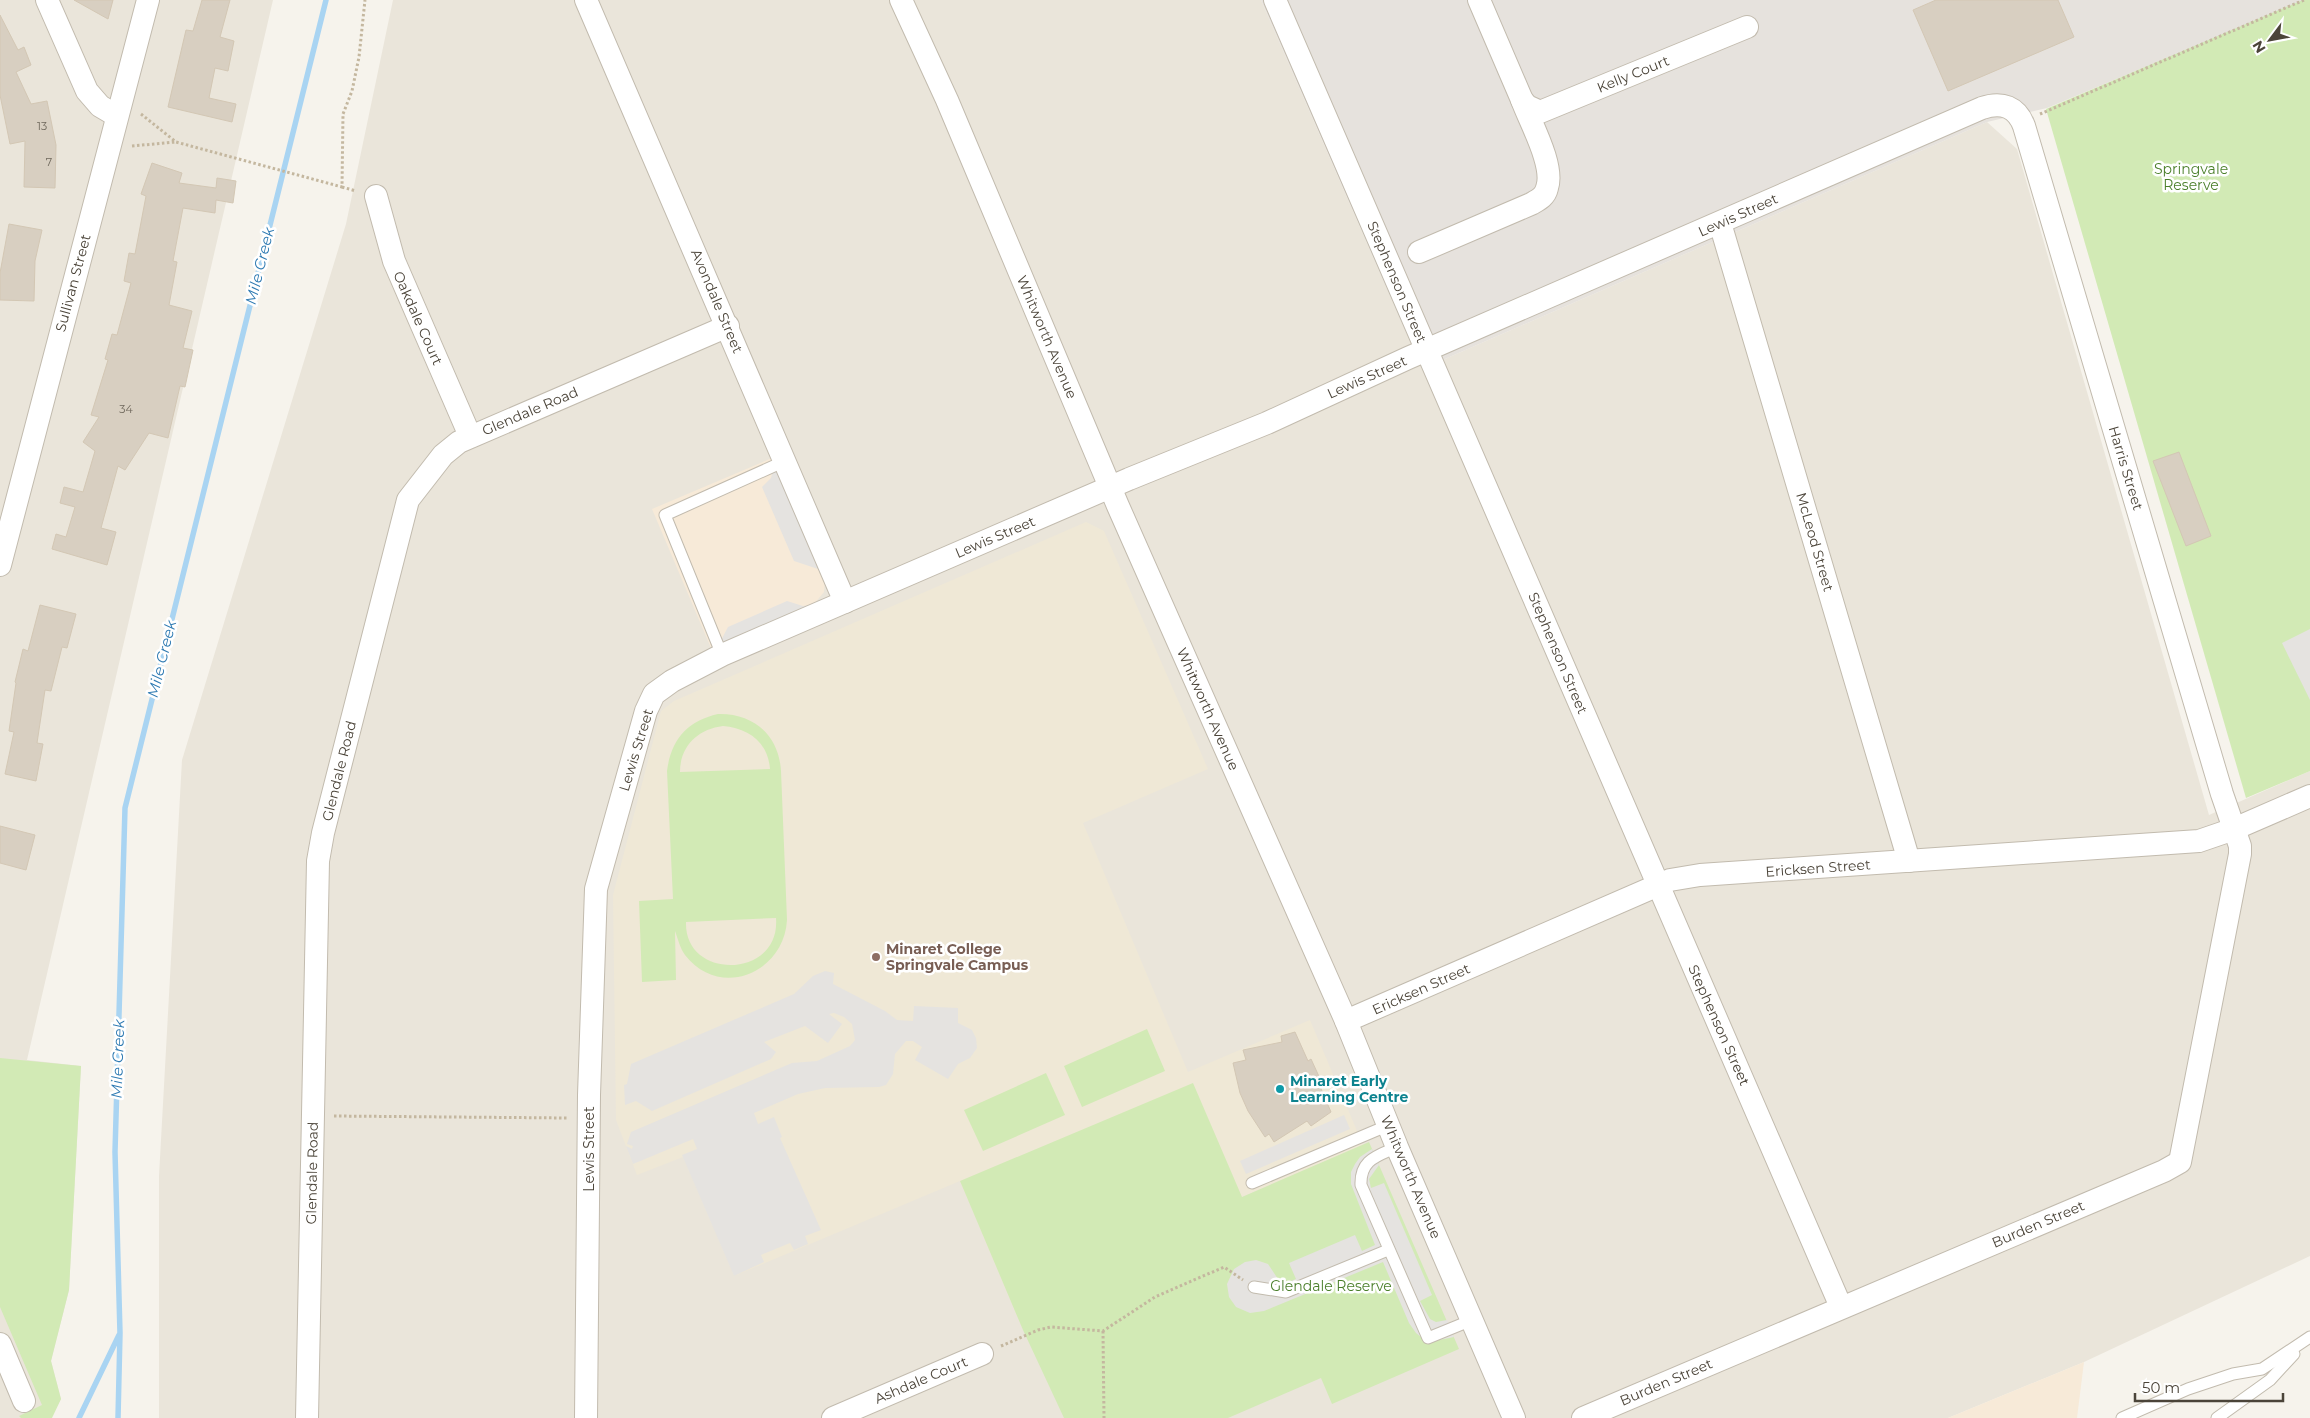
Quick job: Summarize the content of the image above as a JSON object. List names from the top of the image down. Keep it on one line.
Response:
{"streets":{"street":["Kelly Court","Lewis Street","Stephenson Street","Sullivan Street","Avondale Street","Oakdale Court","Whitworth Avenue","Glendale Road","Harris Street","McLeod Street","Ericksen Street","Burden Street","Ashdale Court"]},"crossings":[["Lewis Street","Stephenson Street"],["Lewis Street","Avondale Street"],["Lewis Street","Whitworth Avenue"],["Lewis Street","Harris Street"],["Lewis Street","McLeod Street"],["Stephenson Street","Ericksen Street"],["Stephenson Street","Burden Street"],["Avondale Street","Glendale Road"],["Oakdale Court","Glendale Road"],["Whitworth Avenue","Ericksen Street"],["Harris Street","Ericksen Street"],["Harris Street","Burden Street"],["McLeod Street","Ericksen Street"],["Ericksen Street","Burden Street"]],"water":["Mile Creek"],"parks":["Springvale Reserve","Glendale Reserve"],"places":["Minaret College Springvale Campus","Minaret Early Learning Centre"],"house_numbers":["13","7","34"],"scale_bar":"50 m","north":"bottom left"}
